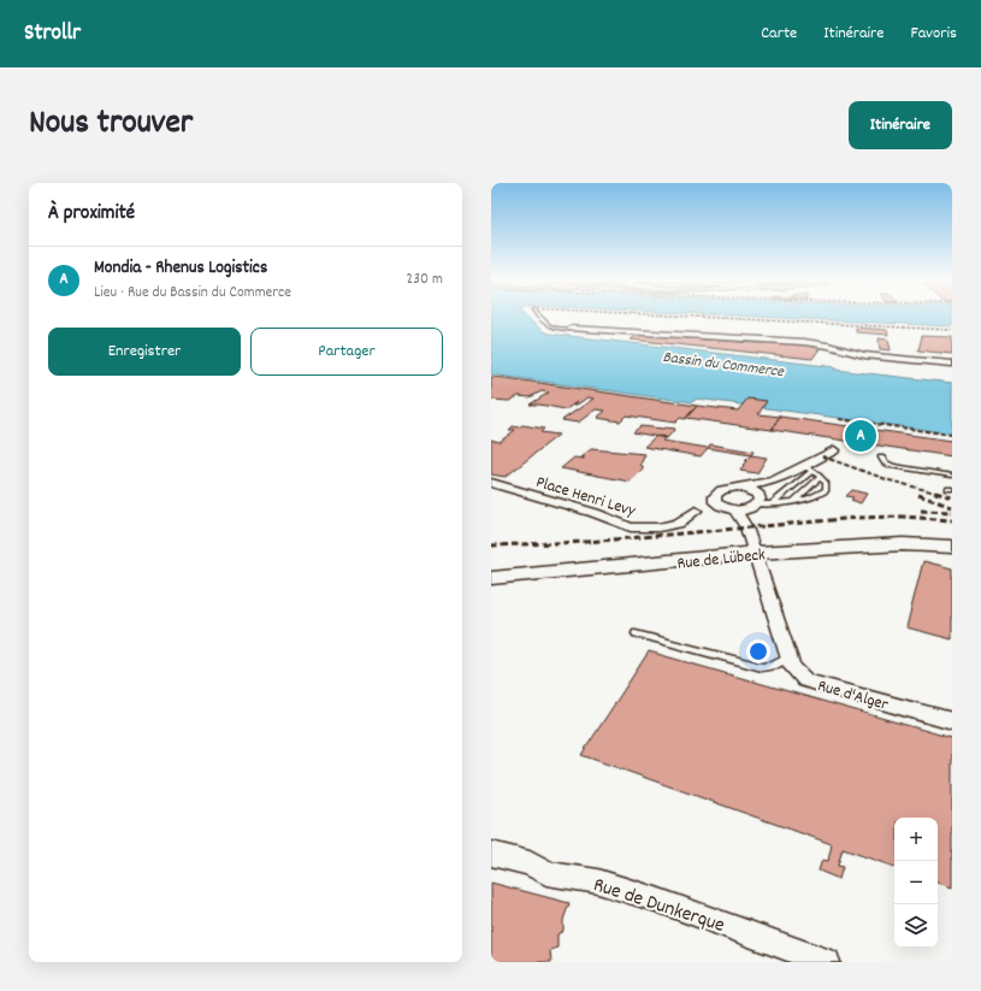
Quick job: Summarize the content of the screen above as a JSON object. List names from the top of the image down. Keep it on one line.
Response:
{"streets":{"main road":["Rue de Lübeck"],"street":["Place Henri Levy","Rue d'Alger","Rue de Dunkerque"]},"crossings":[["Place Henri Levy","Rue d'Alger"],["Rue de Lübeck","Rue d'Alger"]],"water":["Bassin du Commerce"],"page":{"header":"Strollr","nav":["Carte","Itinéraire","Favoris"],"title":"Nous trouver","buttons":["Itinéraire",["Enregistrer","Partager"]],"heading":"À proximité","list":[{"mark":"A","name":"Mondia - Rhenus Logistics","note":"Lieu · Rue du Bassin du Commerce","value":"230 m"}],"pins":"A","map_buttons":["+","−"]}}
